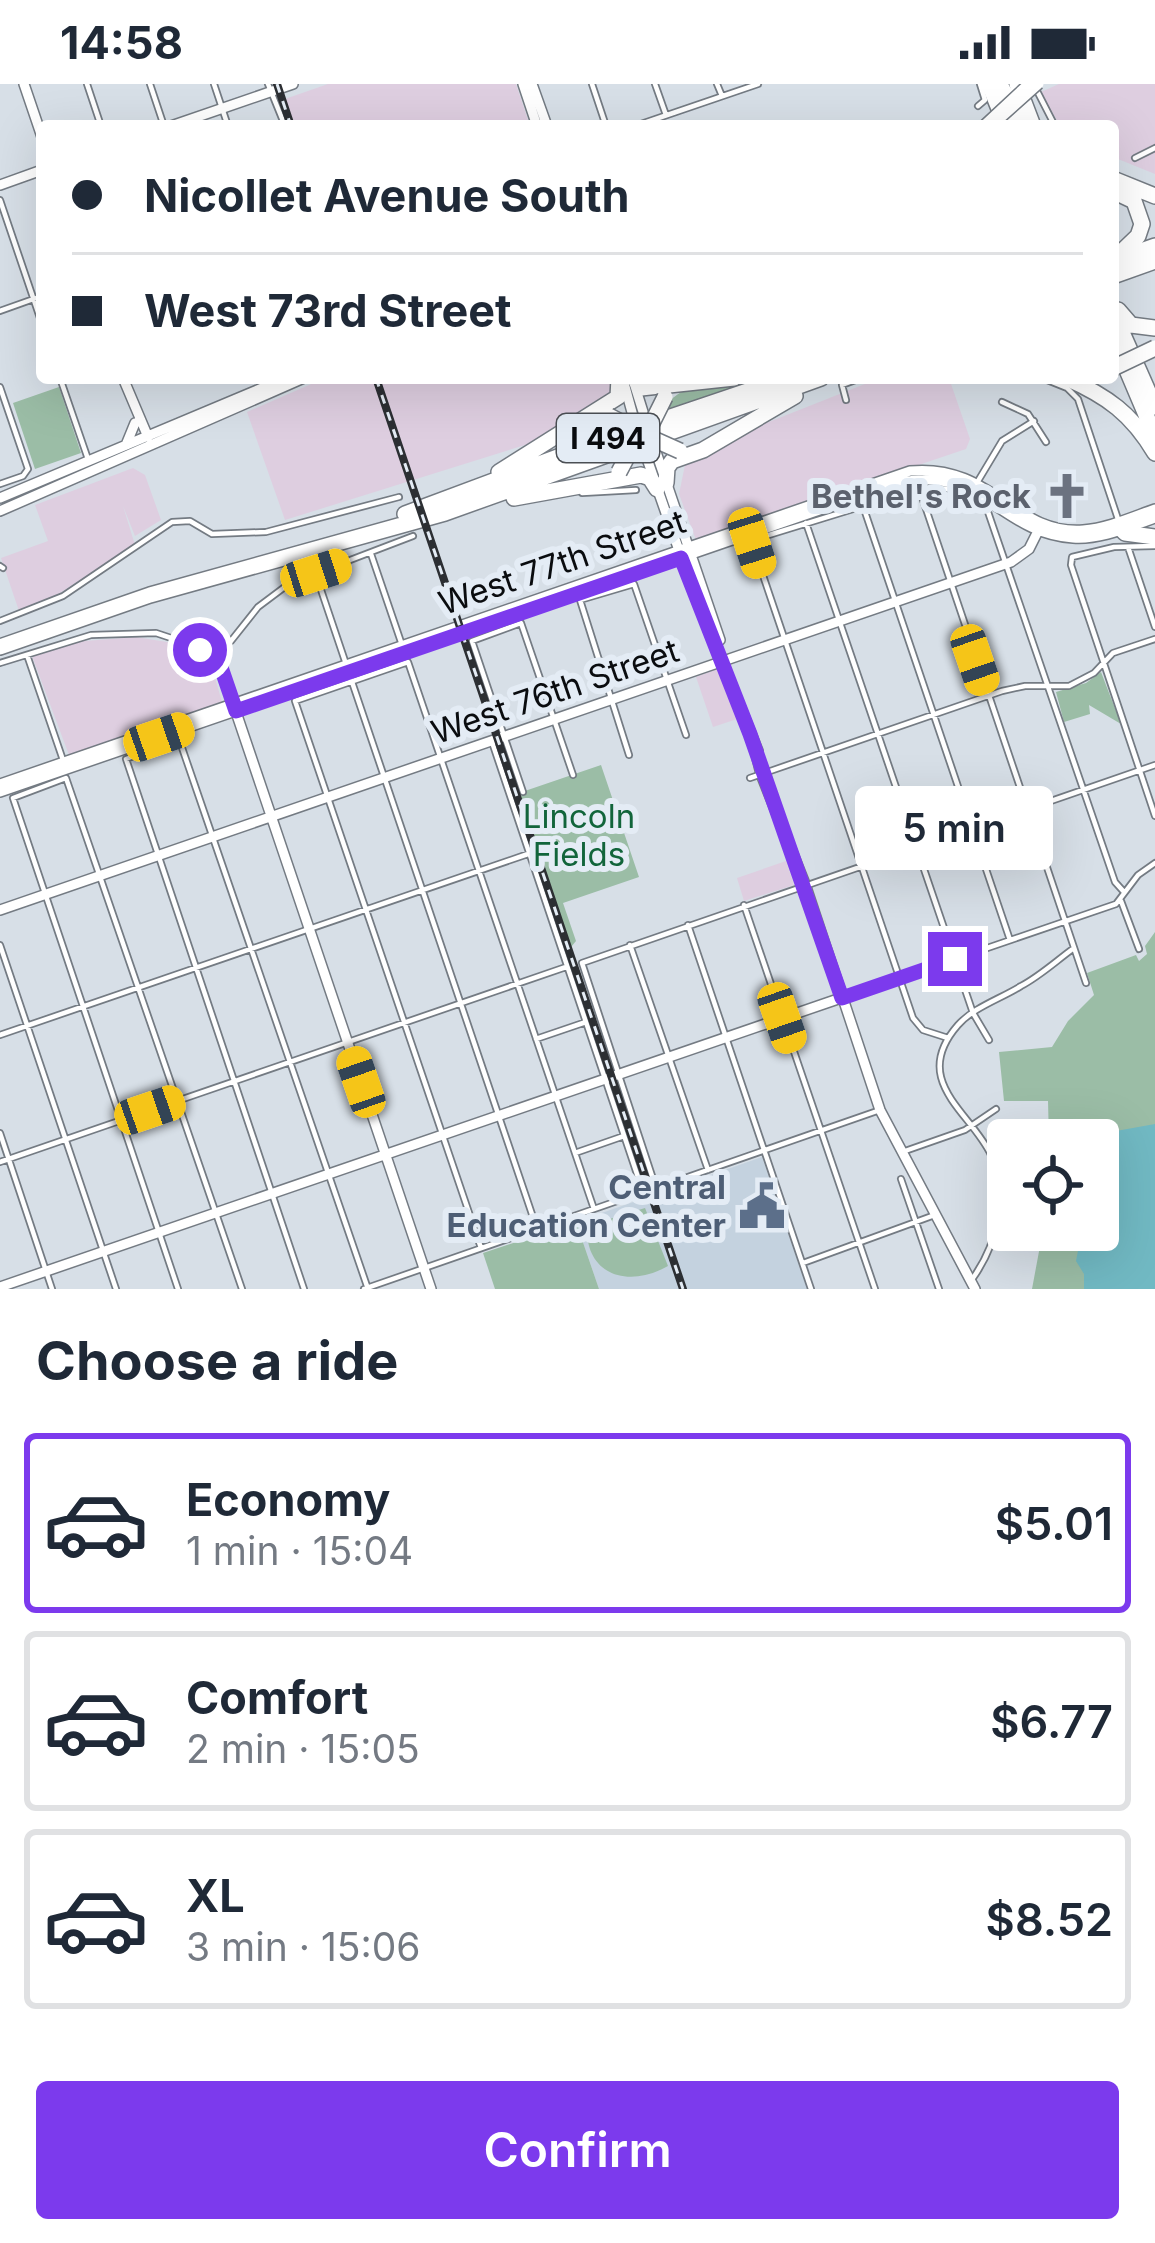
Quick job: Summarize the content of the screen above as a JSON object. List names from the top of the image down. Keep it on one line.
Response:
{"streets":{"highway":["I 494"],"street":["West 77th Street","West 76th Street"]},"crossings":[["West 77th Street","West 76th Street"]],"parks":["Lincoln Fields"],"places":{"church":["Bethel's Rock"],"public building":["Central Education Center"]},"page":{"status":"14:58","banner":["Nicollet Avenue South","West 73rd Street"],"bubble":"5 min","heading":"Choose a ride","list":[{"name":"Economy","note":"1 min · 15:04","value":"$5.01"},{"name":"Comfort","note":"2 min · 15:05","value":"$6.77"},{"name":"XL","note":"3 min · 15:06","value":"$8.52"}],"buttons":"Confirm"}}
